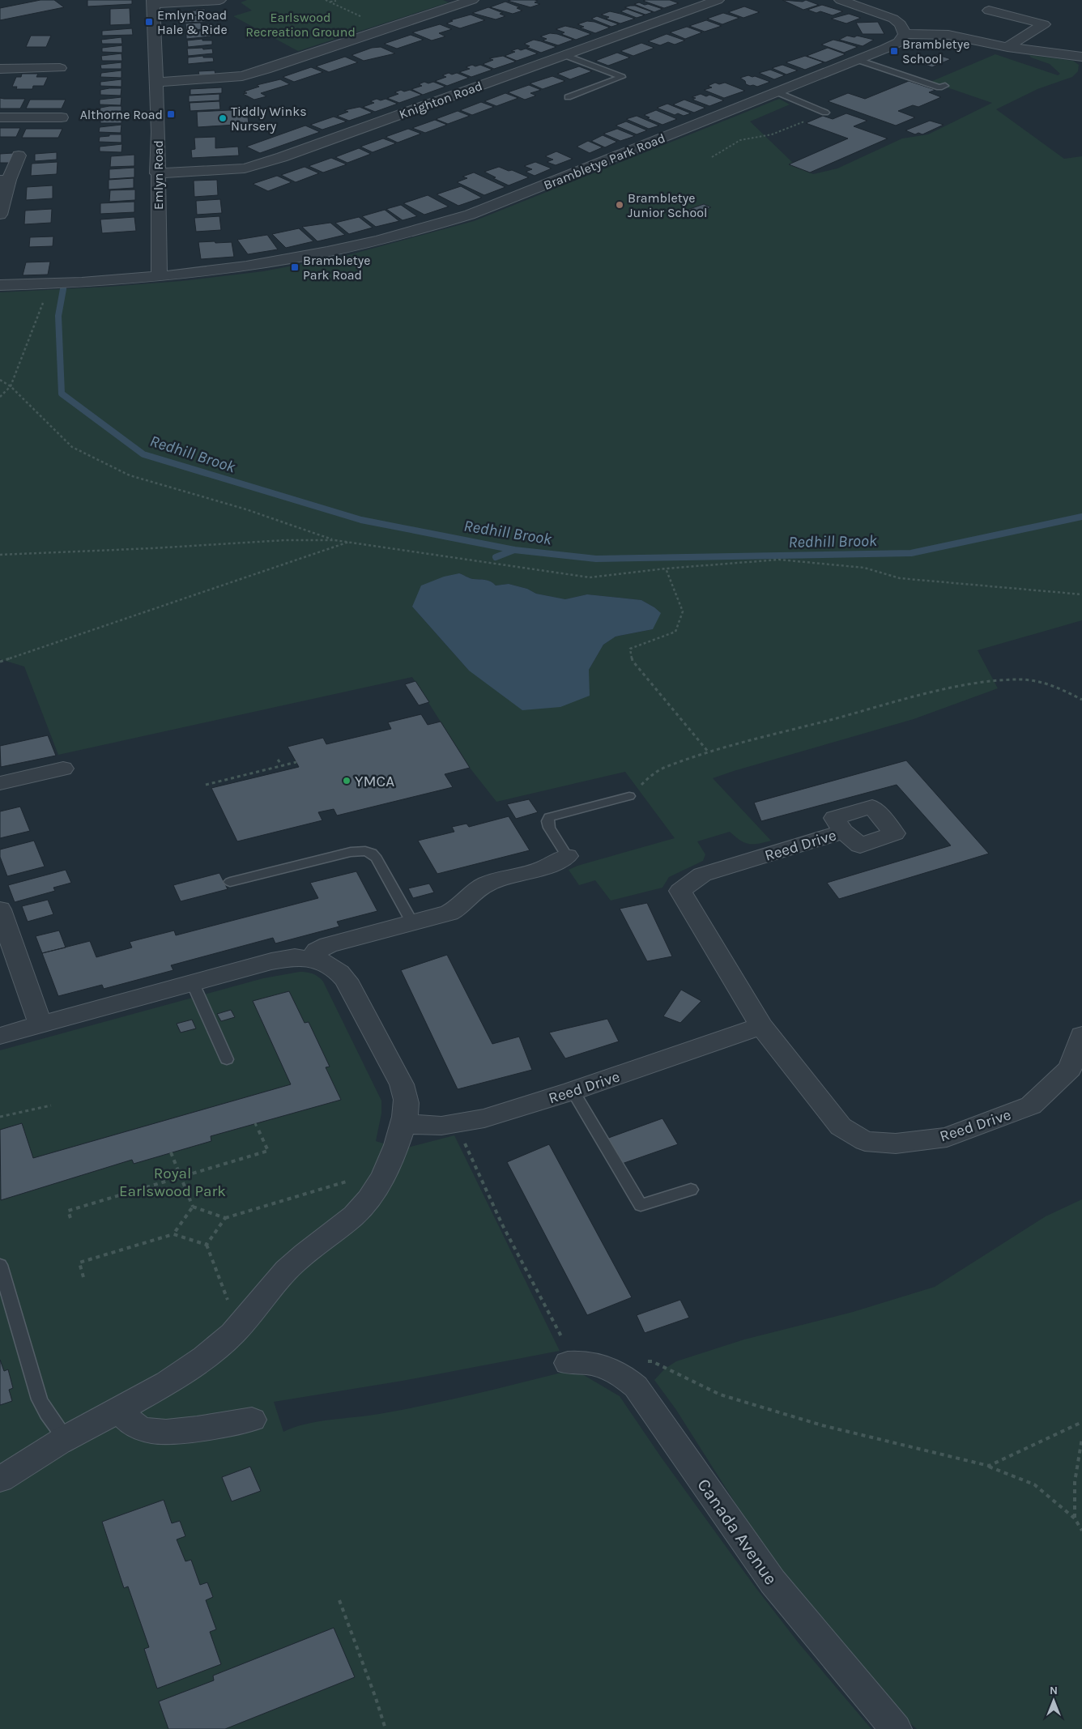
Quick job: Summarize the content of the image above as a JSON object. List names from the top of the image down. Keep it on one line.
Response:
{"streets":{"street":["Knighton Road","Brambletye Park Road","Emlyn Road","Reed Drive","Canada Avenue"]},"crossings":[["Knighton Road","Emlyn Road"],["Brambletye Park Road","Emlyn Road"]],"water":["Redhill Brook"],"parks":["Earlswood Recreation Ground","Royal Earlswood Park"],"places":{"transit":["Emlyn Road Hale & Ride","Brambletye School","Althorne Road","Brambletye Park Road"],"other":["Tiddly Winks Nursery","Brambletye Junior School","YMCA"]},"north":"top"}
